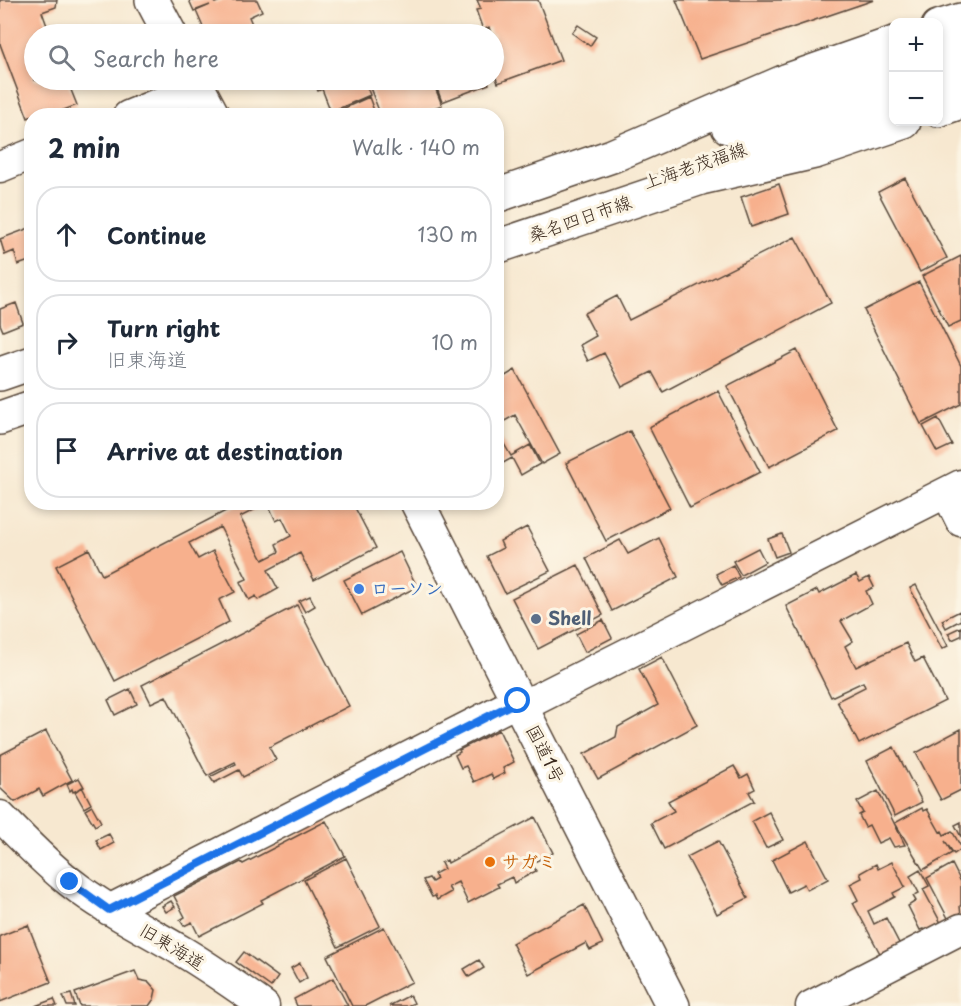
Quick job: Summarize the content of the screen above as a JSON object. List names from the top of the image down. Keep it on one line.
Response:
{"streets":{"main road":["上海老茂福線","桑名四日市線","国道1号"],"street":["旧東海道"]},"places":["ローソン","Shell","サガミ"],"page":{"map_buttons":["+","−"],"search":"Search here","heading":["2 min","Walk · 140 m"],"list":[["Continue","130 m"],["Turn right","旧東海道","10 m"],"Arrive at destination"]}}
